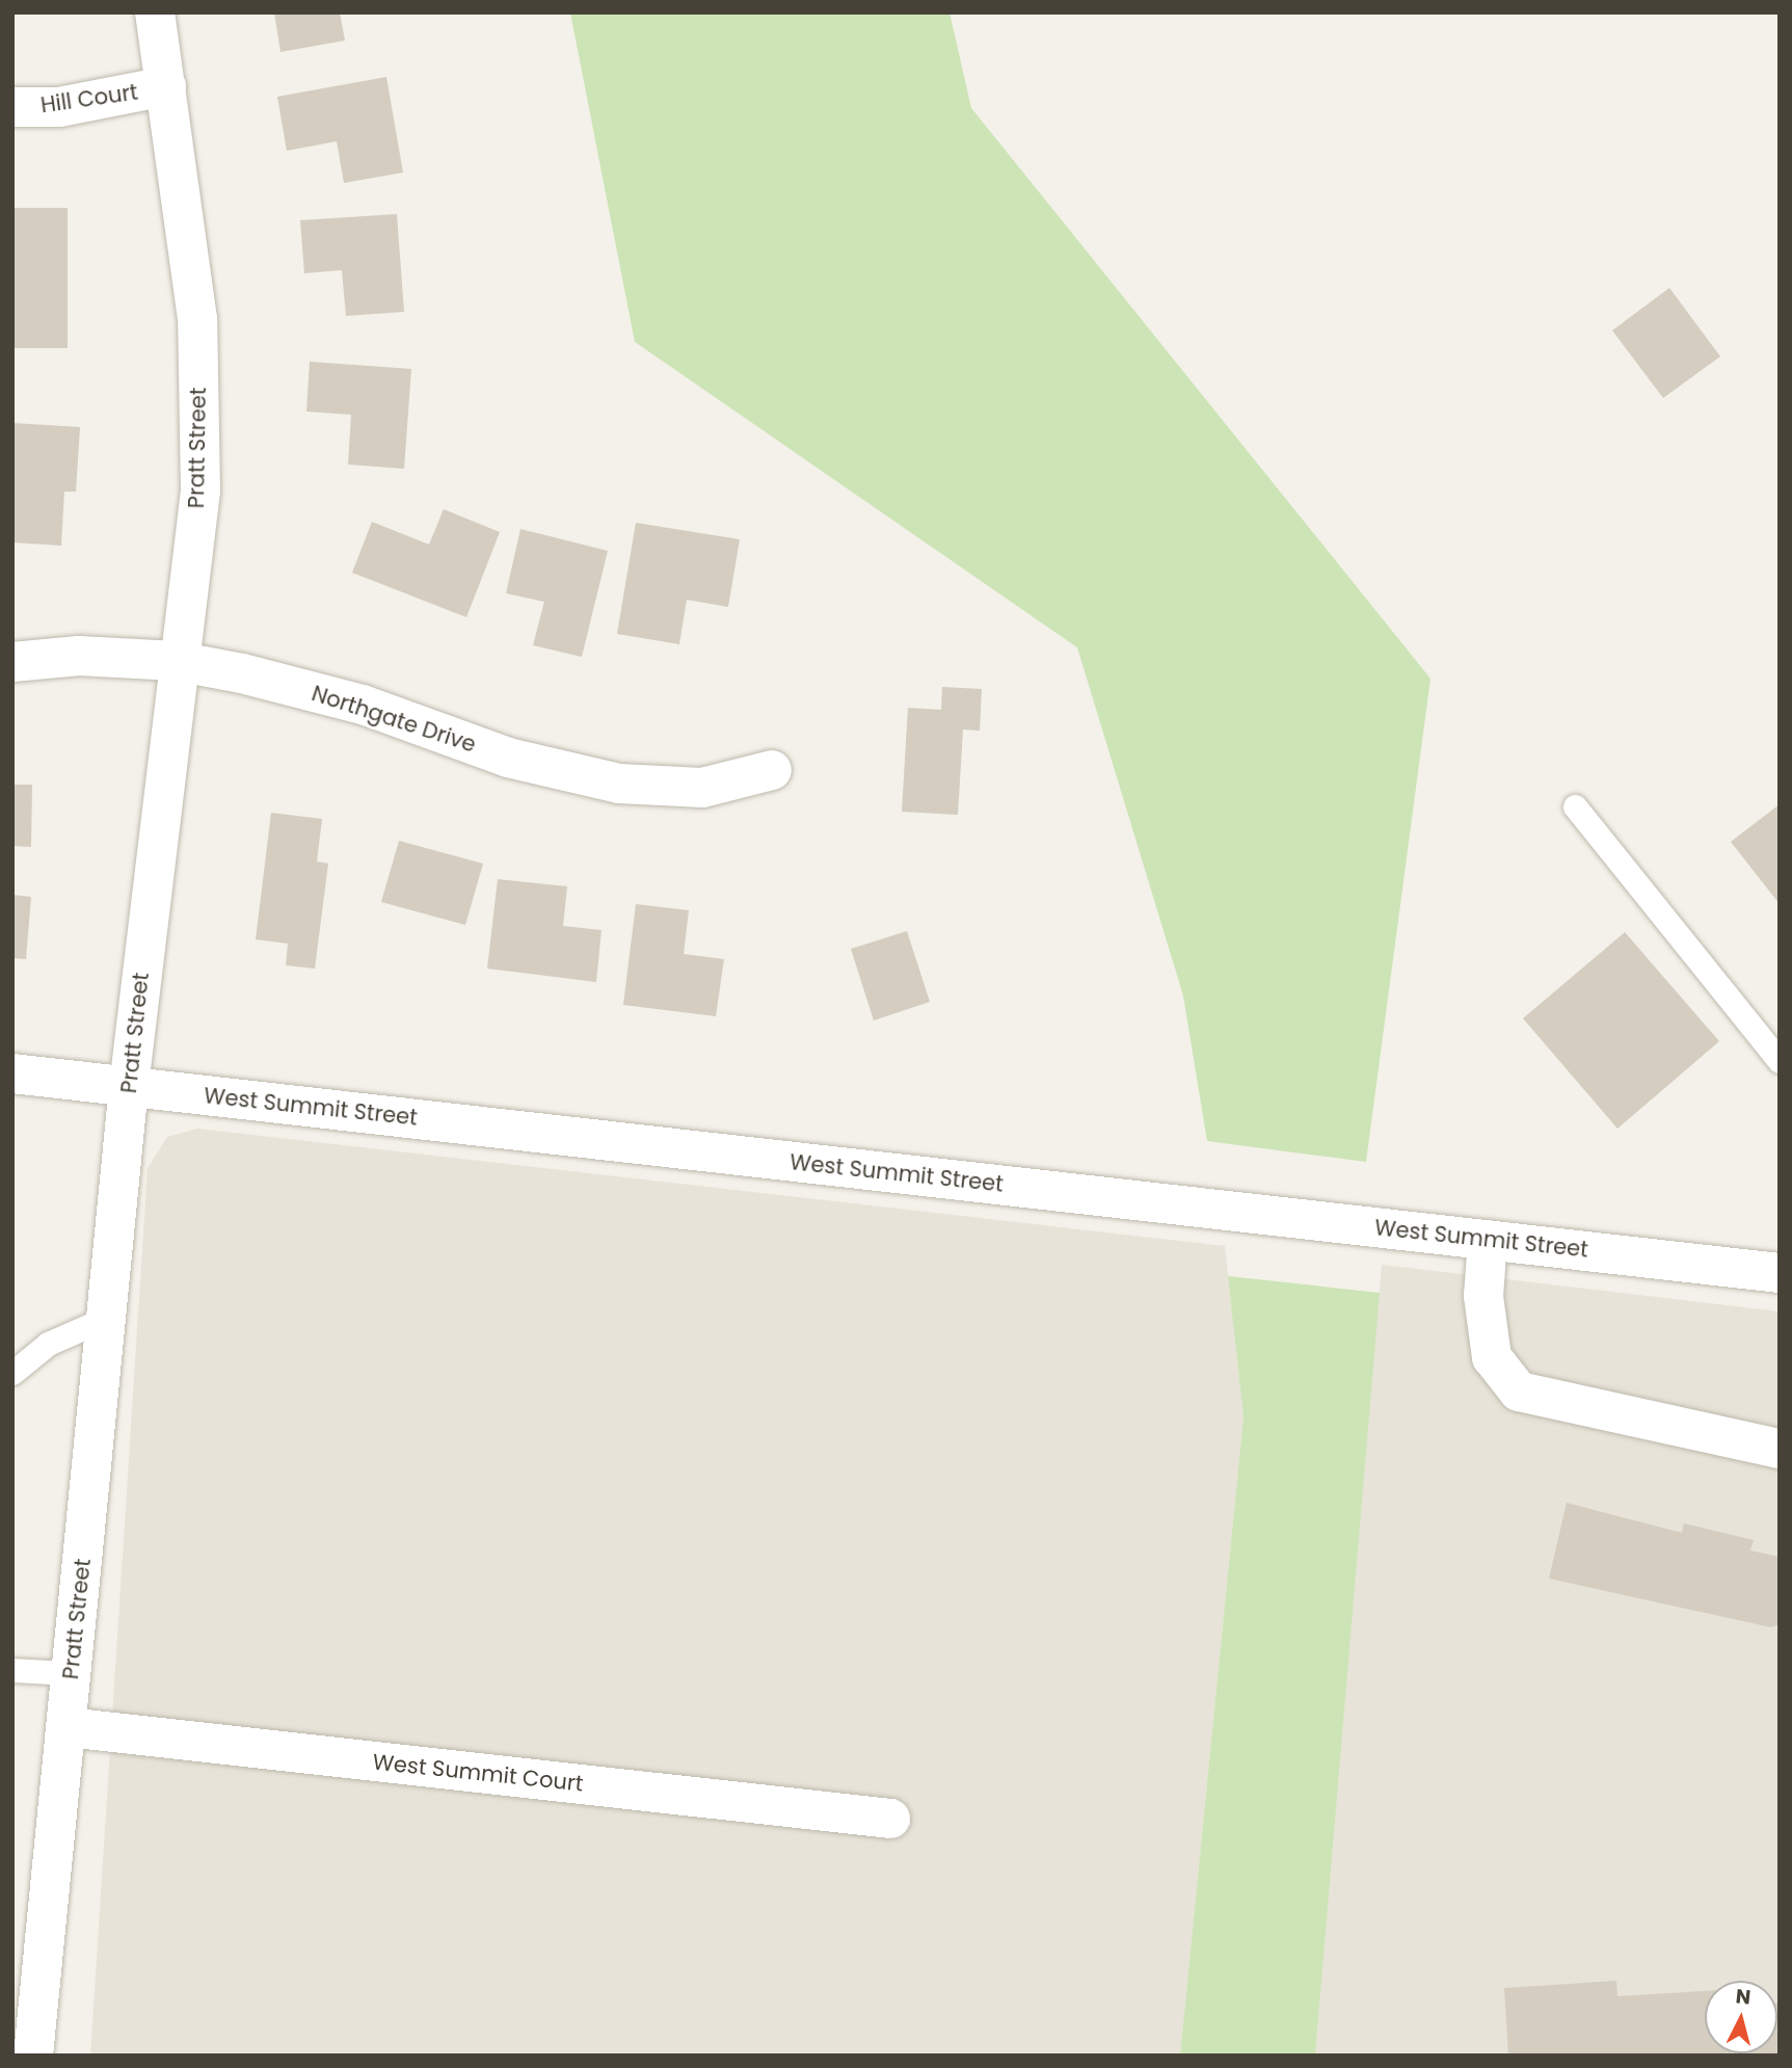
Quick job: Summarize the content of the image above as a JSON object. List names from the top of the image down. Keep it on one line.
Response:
{"streets":{"street":["Hill Court","Pratt Street","Northgate Drive","West Summit Street","West Summit Court"]},"crossings":[["Hill Court","Pratt Street"],["Pratt Street","Northgate Drive"],["Pratt Street","West Summit Street"],["Pratt Street","West Summit Court"]],"north":"top"}
